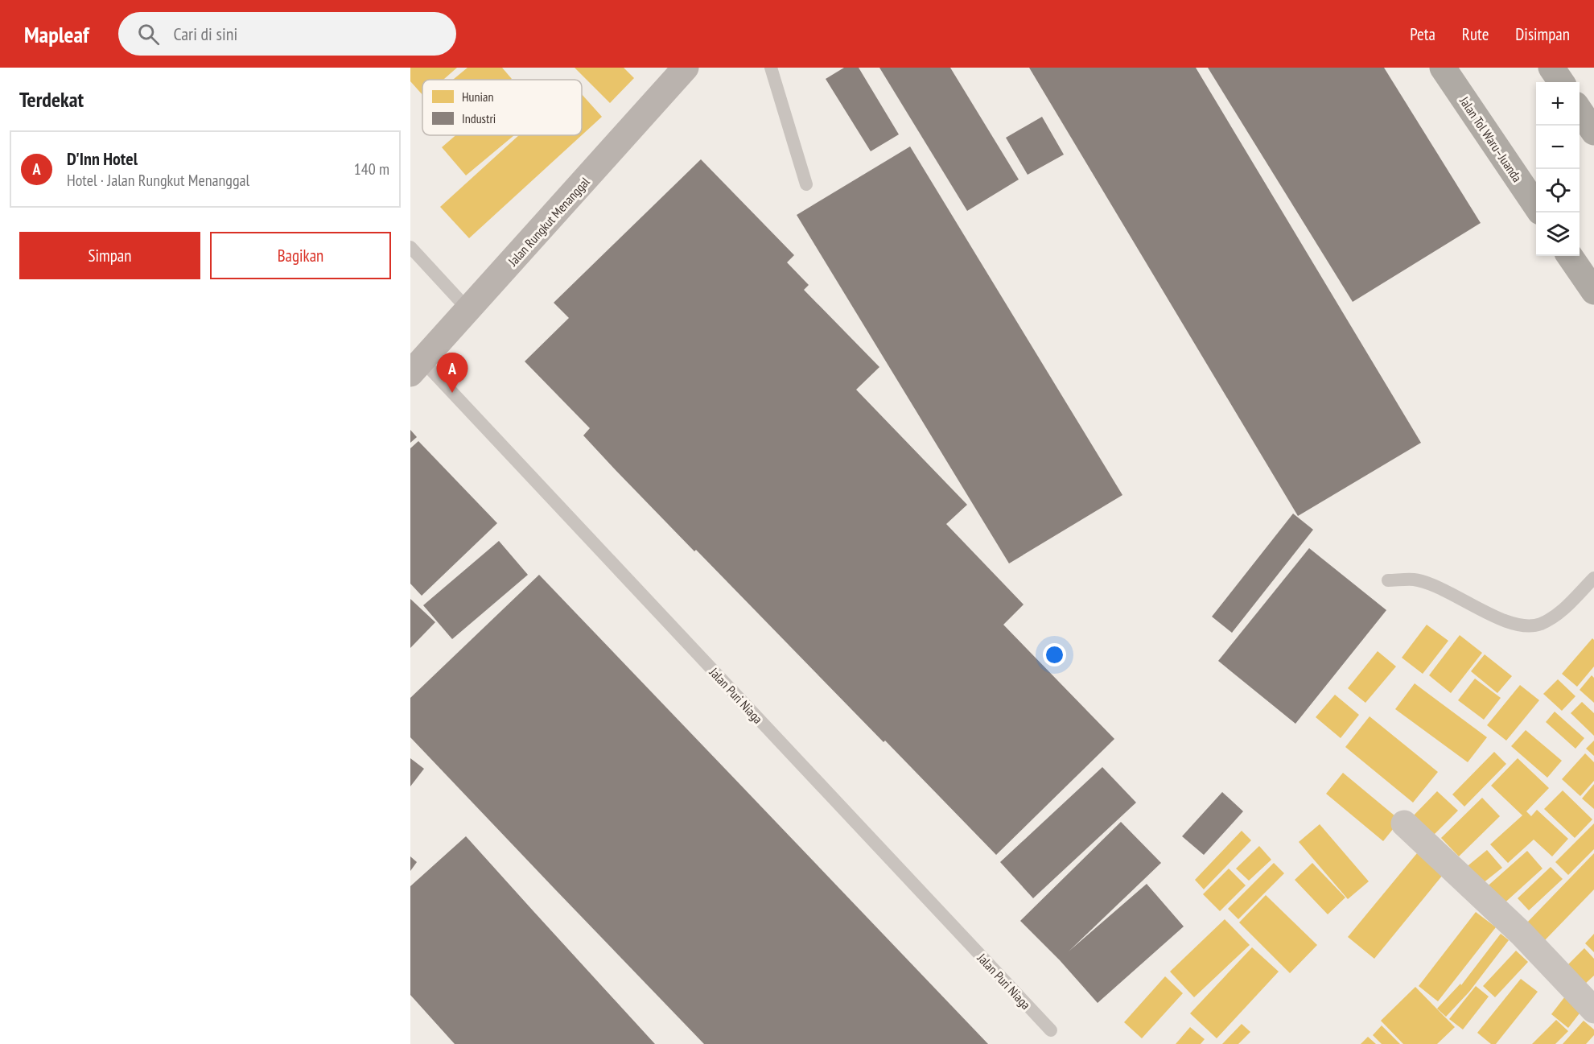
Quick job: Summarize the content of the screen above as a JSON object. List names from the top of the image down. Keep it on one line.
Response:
{"streets":{"highway":["Jalan Tol Waru–Juanda"],"main road":["Jalan Rungkut Menanggal"],"lane":["Jalan Puri Niaga"]},"crossings":[["Jalan Rungkut Menanggal","Jalan Puri Niaga"]],"legend":["Hunian","Industri"],"page":{"header":"Mapleaf","search":"Cari di sini","nav":["Peta","Rute","Disimpan"],"heading":"Terdekat","map_buttons":["+","−"],"list":[{"mark":"A","name":"D'Inn Hotel","note":"Hotel · Jalan Rungkut Menanggal","value":"140 m"}],"buttons":["Simpan","Bagikan"],"pins":"A"}}
